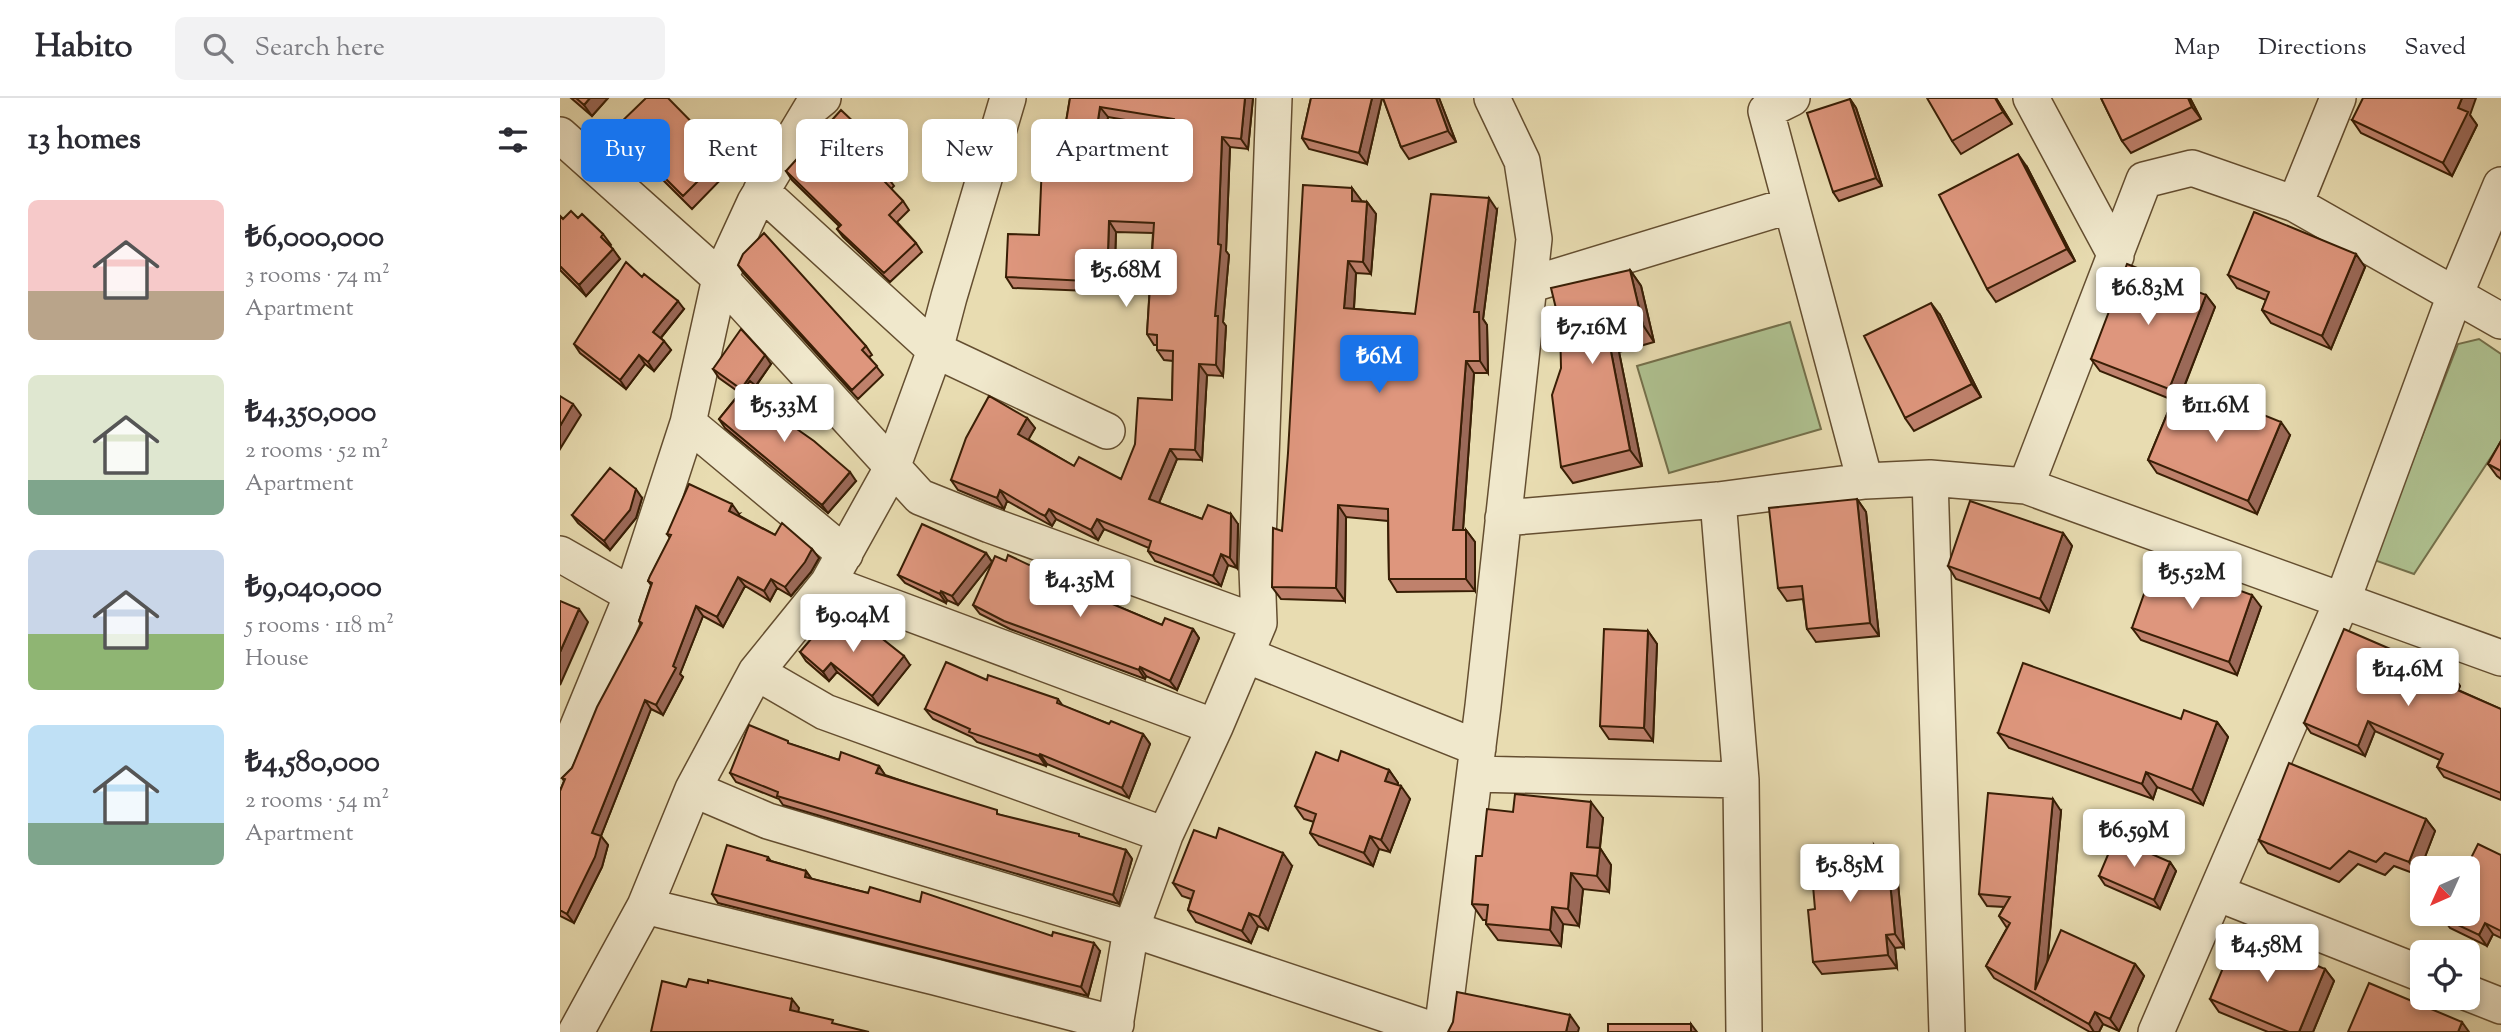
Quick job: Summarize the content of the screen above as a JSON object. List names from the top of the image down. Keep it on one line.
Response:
{"north":"bottom left","page":{"header":"Habito","search":"Search here","nav":["Map","Directions","Saved"],"heading":"13 homes","chip":["Buy","Rent","Filters","New","Apartment"],"list":[{"name":"₺6,000,000","note":"3 rooms · 74 m² · Apartment"},{"name":"₺4,350,000","note":"2 rooms · 52 m² · Apartment"},{"name":"₺9,040,000","note":"5 rooms · 118 m² · House"},{"name":"₺4,580,000","note":"2 rooms · 54 m² · Apartment"}],"price":["₺5.68M","₺6.83M","₺7.16M","₺6M","₺5.33M","₺11.6M","₺5.52M","₺4.35M","₺9.04M","₺14.6M","₺6.59M","₺5.85M","₺4.58M"]}}
